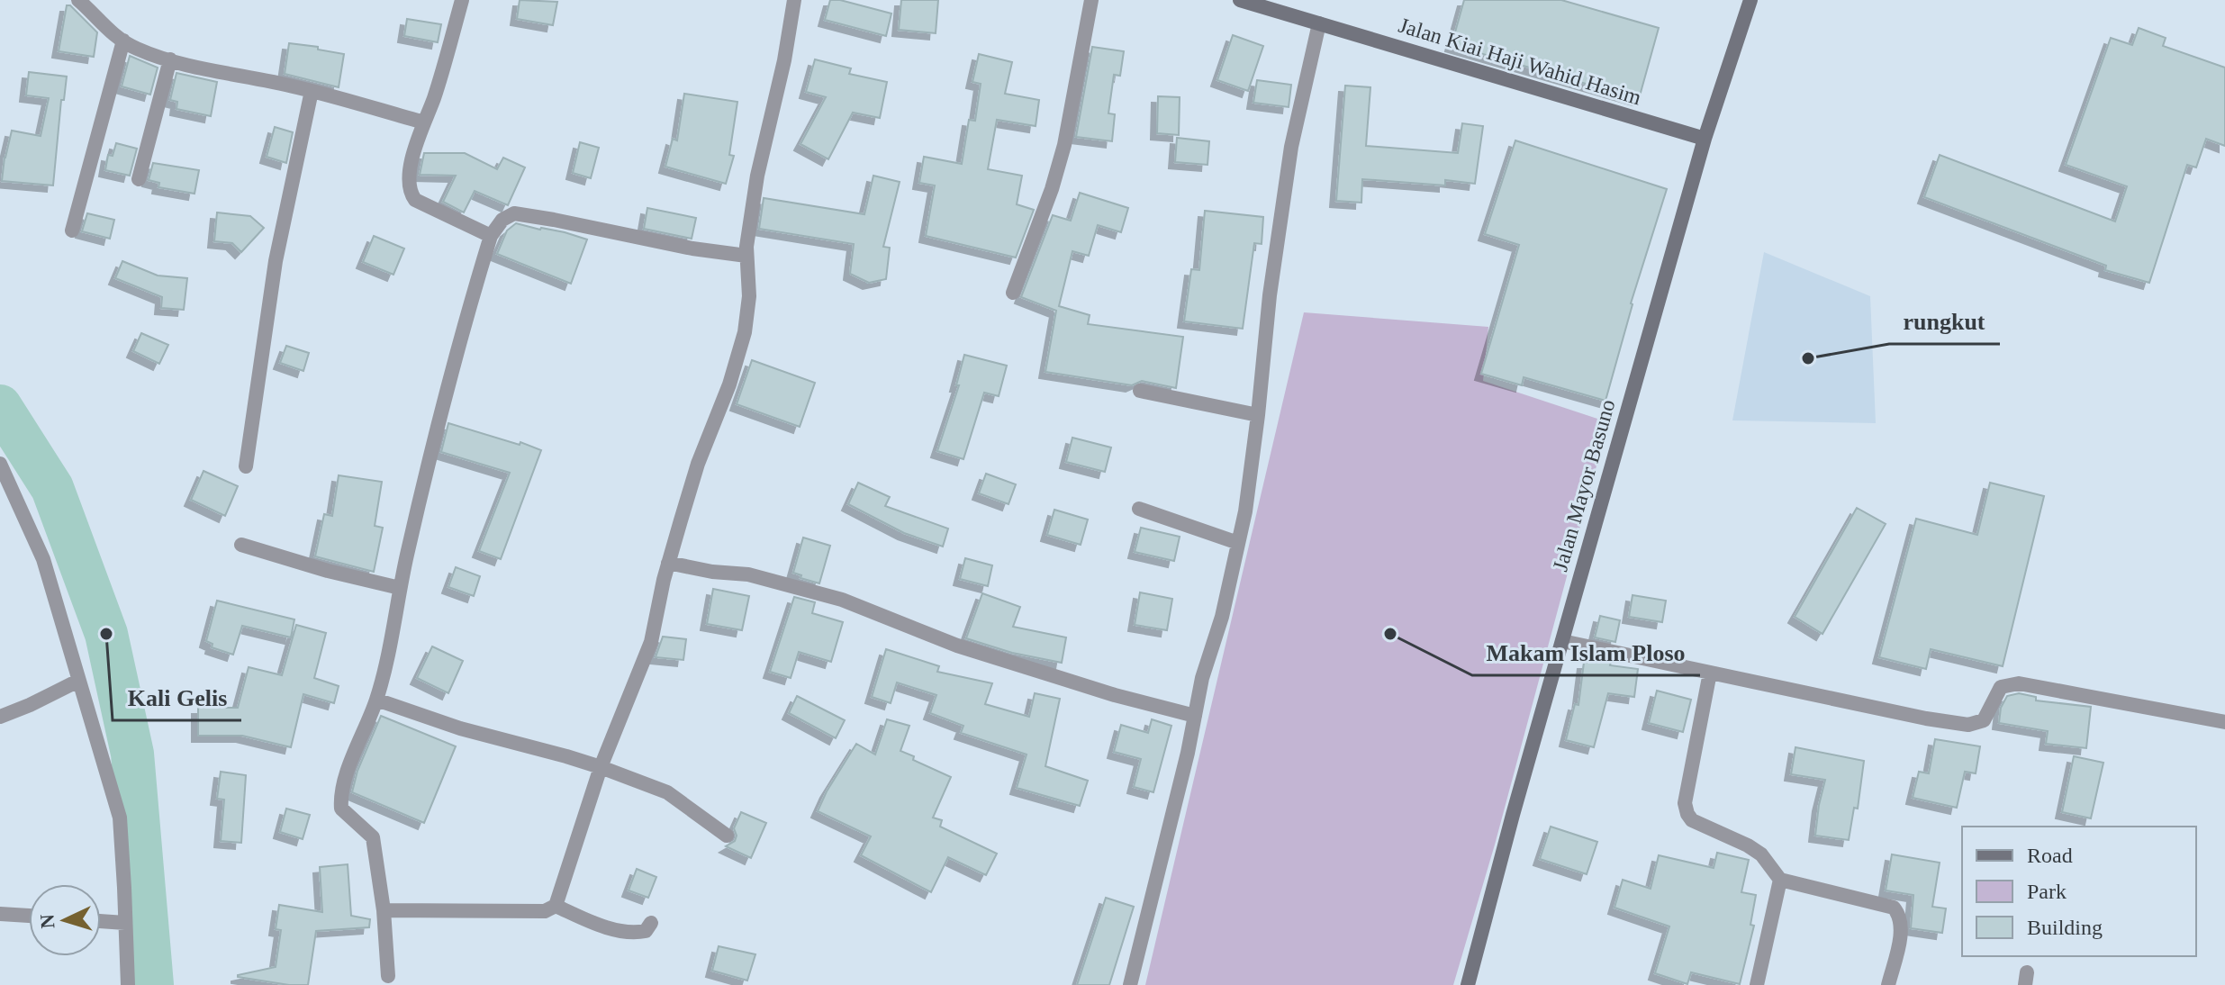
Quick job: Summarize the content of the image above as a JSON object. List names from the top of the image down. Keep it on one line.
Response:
{"streets":{"main road":["Jalan Kiai Haji Wahid Hasim","Jalan Mayor Basuno"]},"crossings":[["Jalan Kiai Haji Wahid Hasim","Jalan Mayor Basuno"]],"places":["rungkut","Kali Gelis","Makam Islam Ploso"],"legend":["Road","Park","Building"],"north":"left"}
